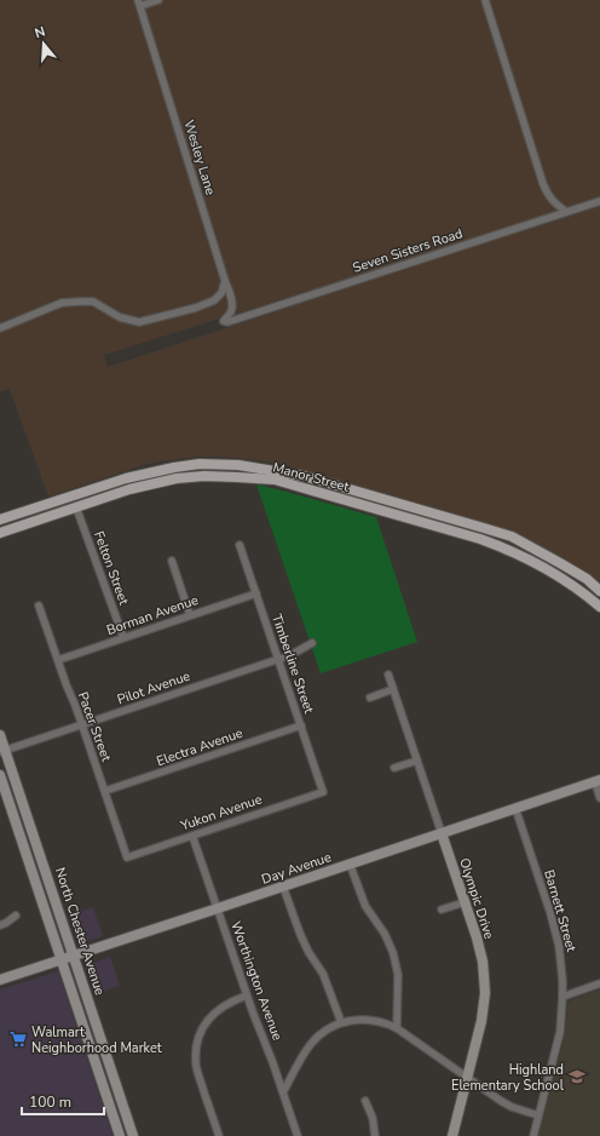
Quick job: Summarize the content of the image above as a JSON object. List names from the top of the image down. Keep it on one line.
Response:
{"streets":{"main road":["Manor Street"],"street":["Wesley Lane","Seven Sisters Road","Felton Street","Borman Avenue","Timberline Street","Pilot Avenue","Pacer Street","Electra Avenue","Yukon Avenue","Day Avenue","Olympic Drive","Barnett Street","North Chester Avenue","Worthington Avenue"]},"crossings":[["Wesley Lane","Seven Sisters Road"],["Manor Street","Felton Street"],["Felton Street","Borman Avenue"],["Borman Avenue","Timberline Street"],["Borman Avenue","Pacer Street"],["Timberline Street","Pilot Avenue"],["Timberline Street","Electra Avenue"],["Timberline Street","Yukon Avenue"],["Pilot Avenue","Pacer Street"],["Pilot Avenue","North Chester Avenue"],["Pacer Street","Electra Avenue"],["Pacer Street","Yukon Avenue"],["Yukon Avenue","Worthington Avenue"],["Day Avenue","Olympic Drive"],["Day Avenue","Barnett Street"],["Day Avenue","North Chester Avenue"],["Day Avenue","Worthington Avenue"]],"places":{"supermarket":["Walmart Neighborhood Market"],"school or university":["Highland Elementary School"]},"scale_bar":"100 m","north":"top"}
